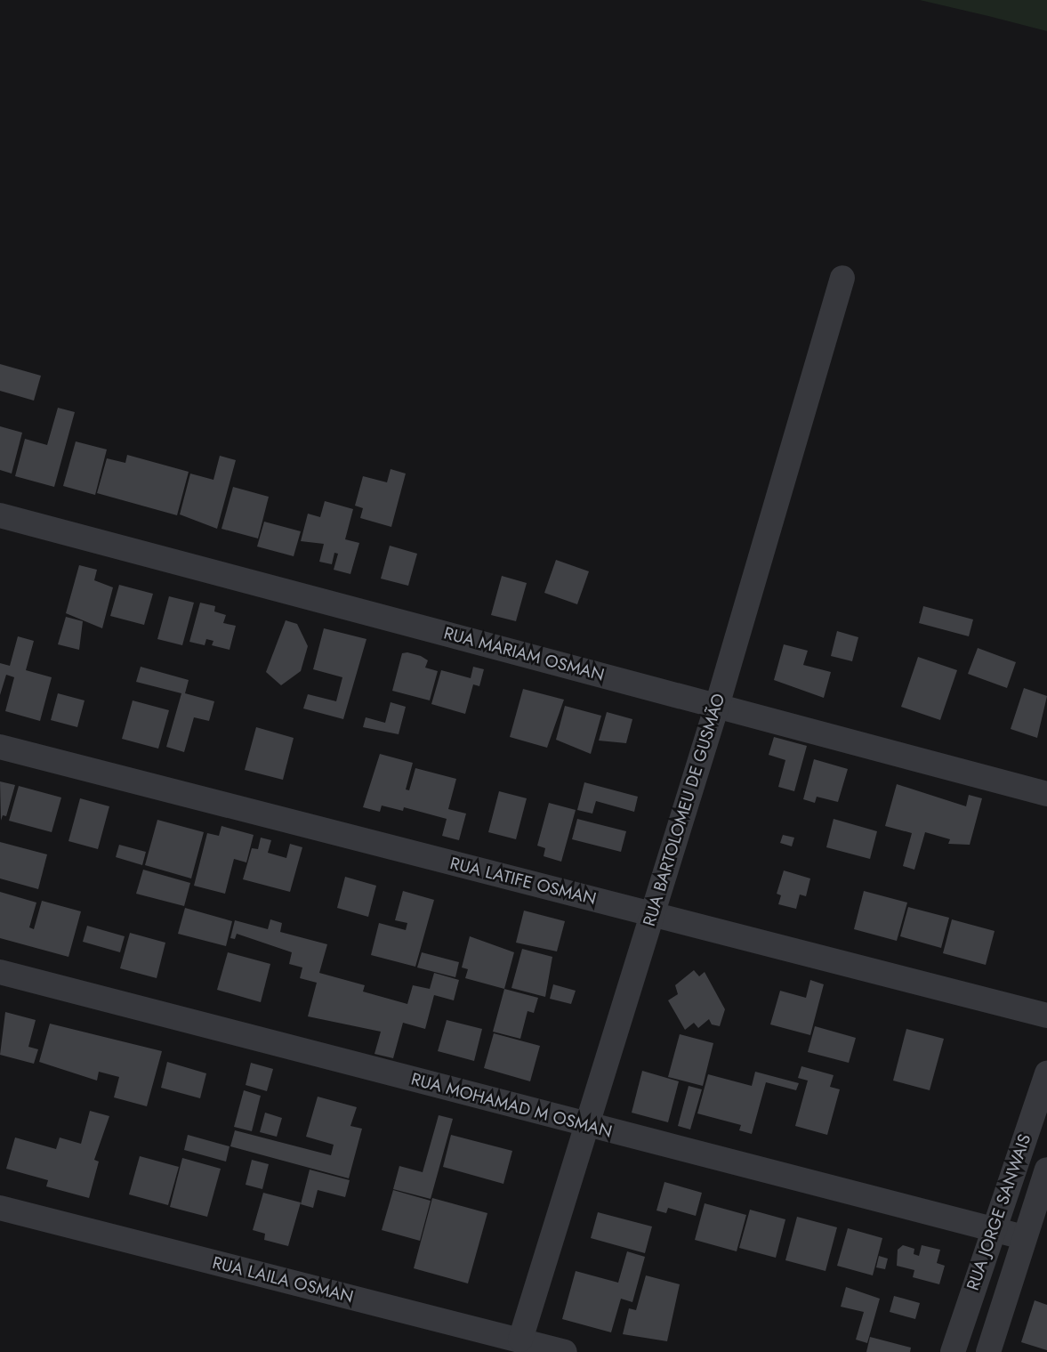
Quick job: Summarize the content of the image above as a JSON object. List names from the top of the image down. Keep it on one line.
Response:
{"streets":{"street":["RUA MARIAM OSMAN","RUA BARTOLOMEU DE GUSMÃO","RUA LATIFE OSMAN","RUA MOHAMAD M OSMAN","RUA JORGE SANWAIS","RUA LAILA OSMAN"]},"crossings":[["RUA MARIAM OSMAN","RUA BARTOLOMEU DE GUSMÃO"],["RUA BARTOLOMEU DE GUSMÃO","RUA LATIFE OSMAN"],["RUA BARTOLOMEU DE GUSMÃO","RUA MOHAMAD M OSMAN"],["RUA BARTOLOMEU DE GUSMÃO","RUA LAILA OSMAN"],["RUA MOHAMAD M OSMAN","RUA JORGE SANWAIS"]]}
